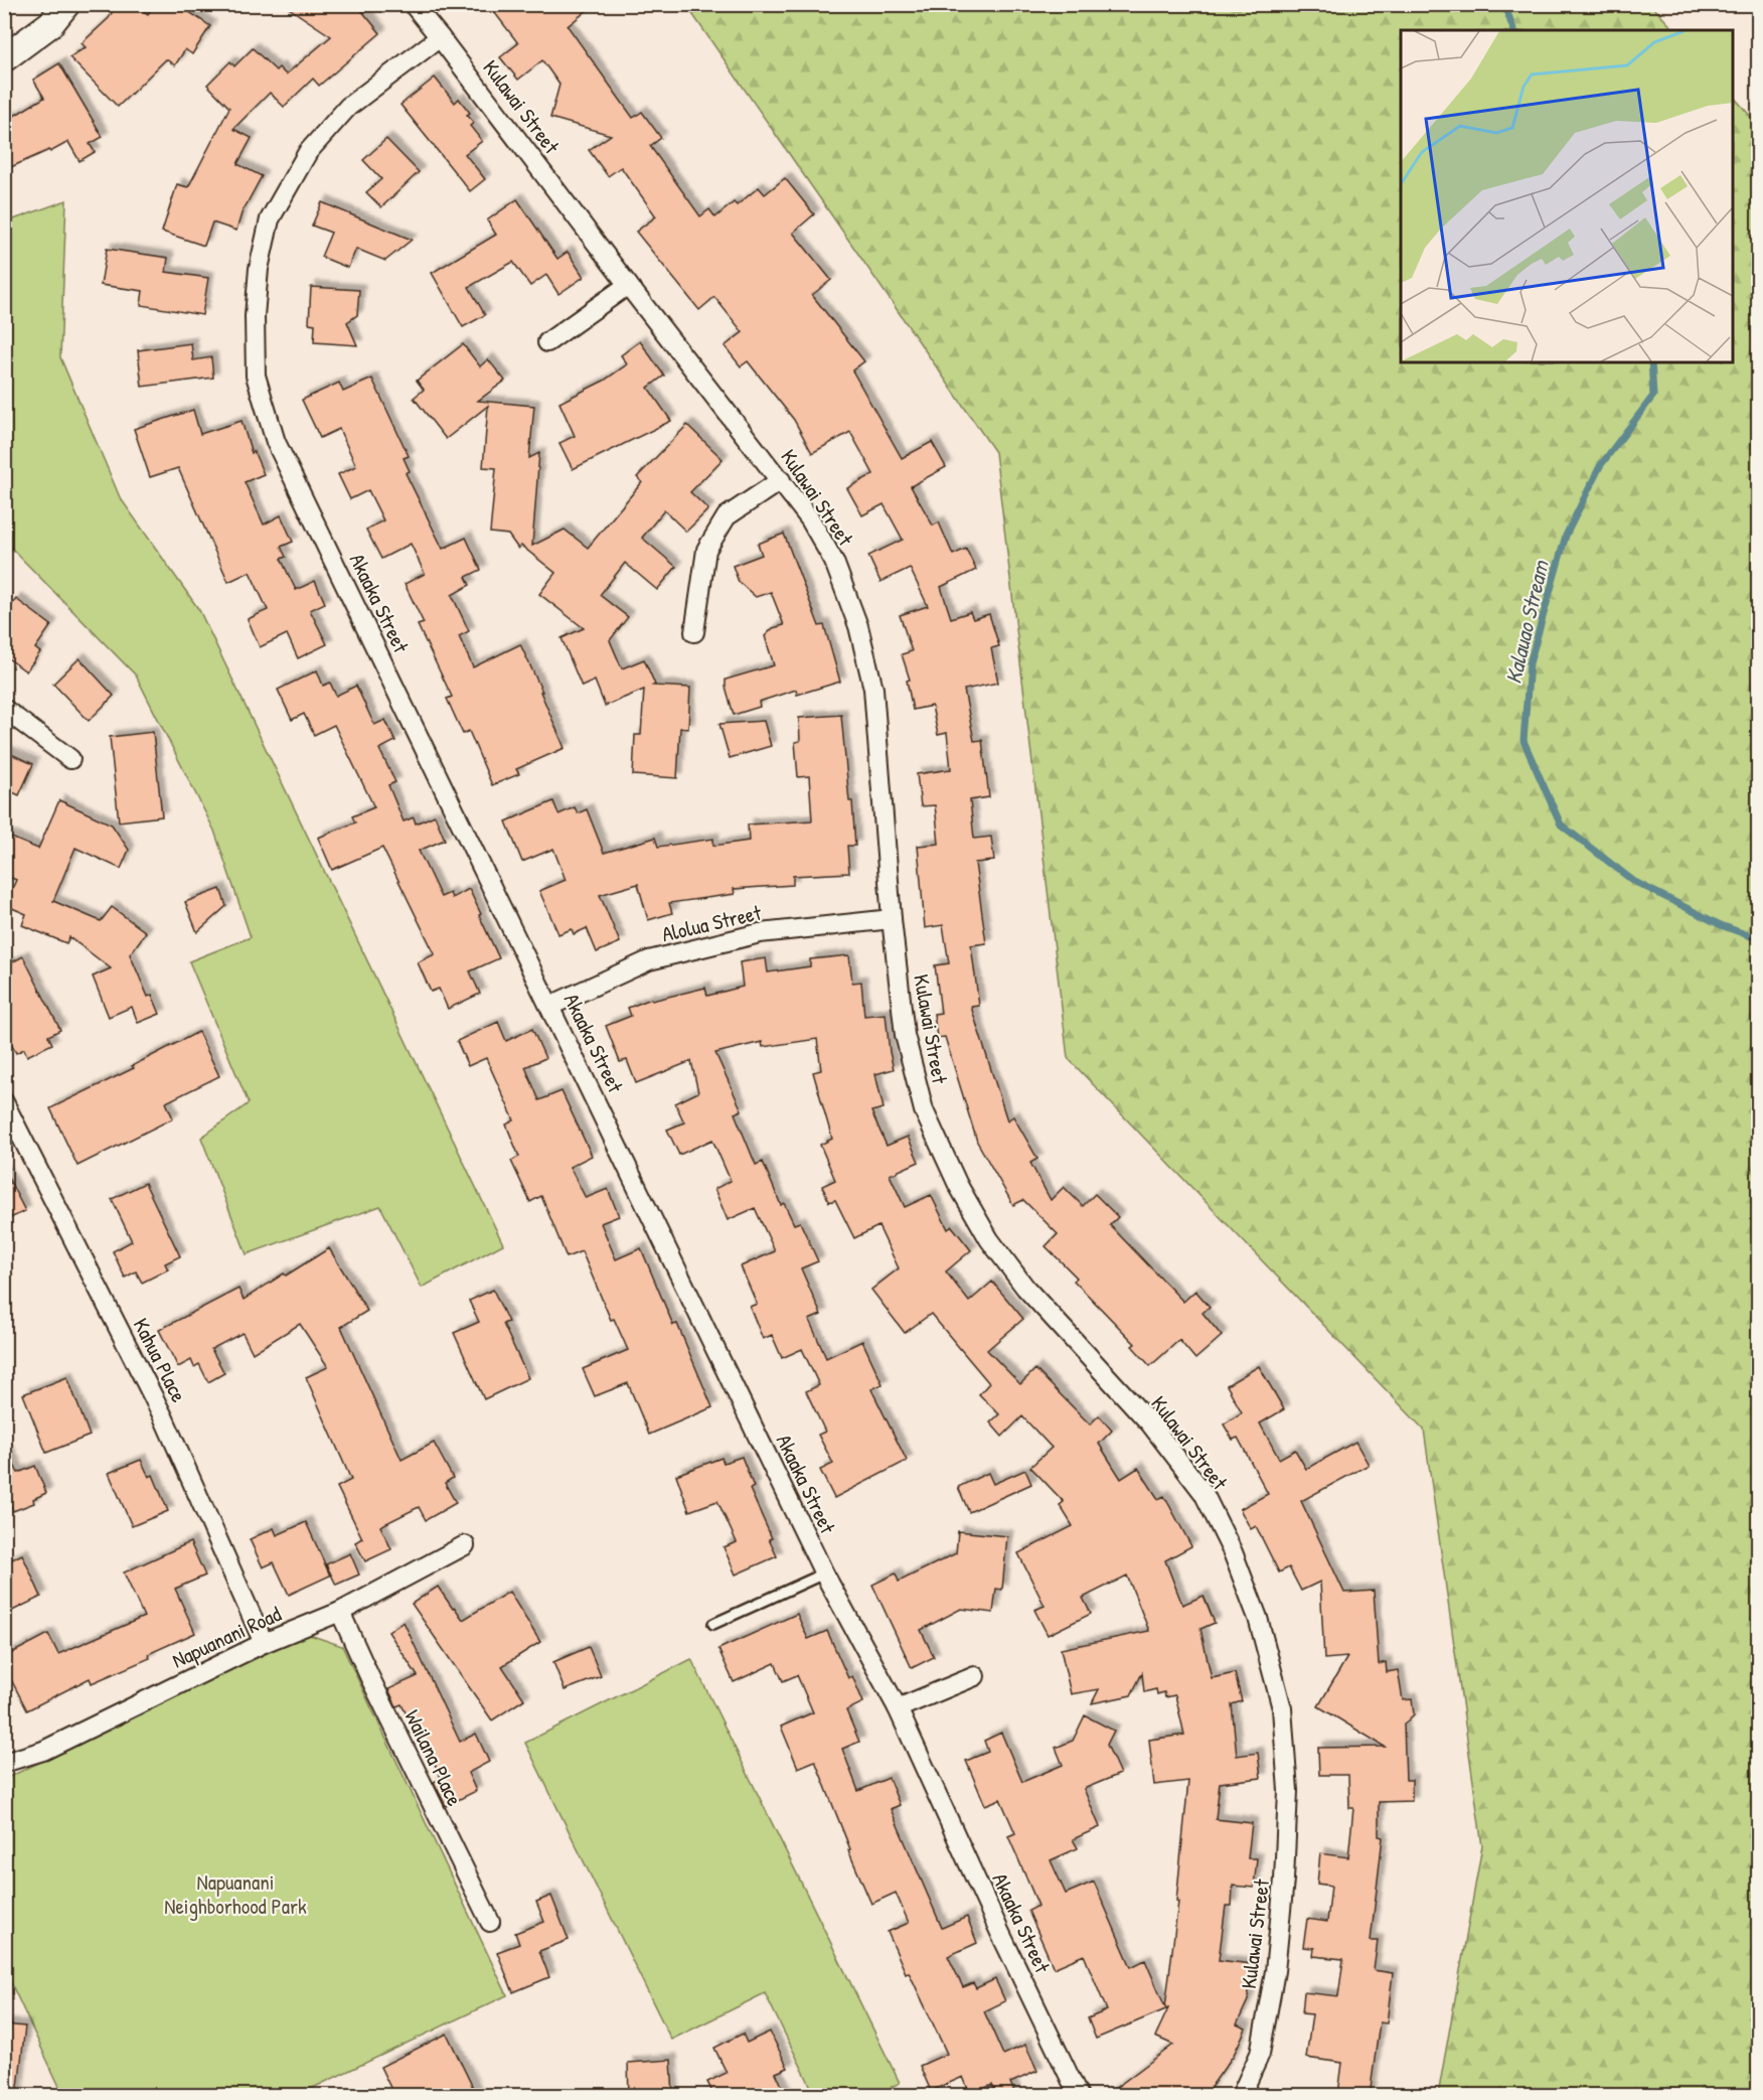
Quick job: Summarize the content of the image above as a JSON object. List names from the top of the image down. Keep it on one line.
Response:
{"streets":{"street":["Kulawai Street","Akaaka Street","Alolua Street","Kahua Place","Napuanani Road","Wailana Place"]},"crossings":[["Kulawai Street","Akaaka Street"],["Kulawai Street","Alolua Street"],["Akaaka Street","Alolua Street"],["Kahua Place","Napuanani Road"],["Napuanani Road","Wailana Place"]],"water":["Kalauao Stream"],"parks":["Napuanani Neighborhood Park"]}
